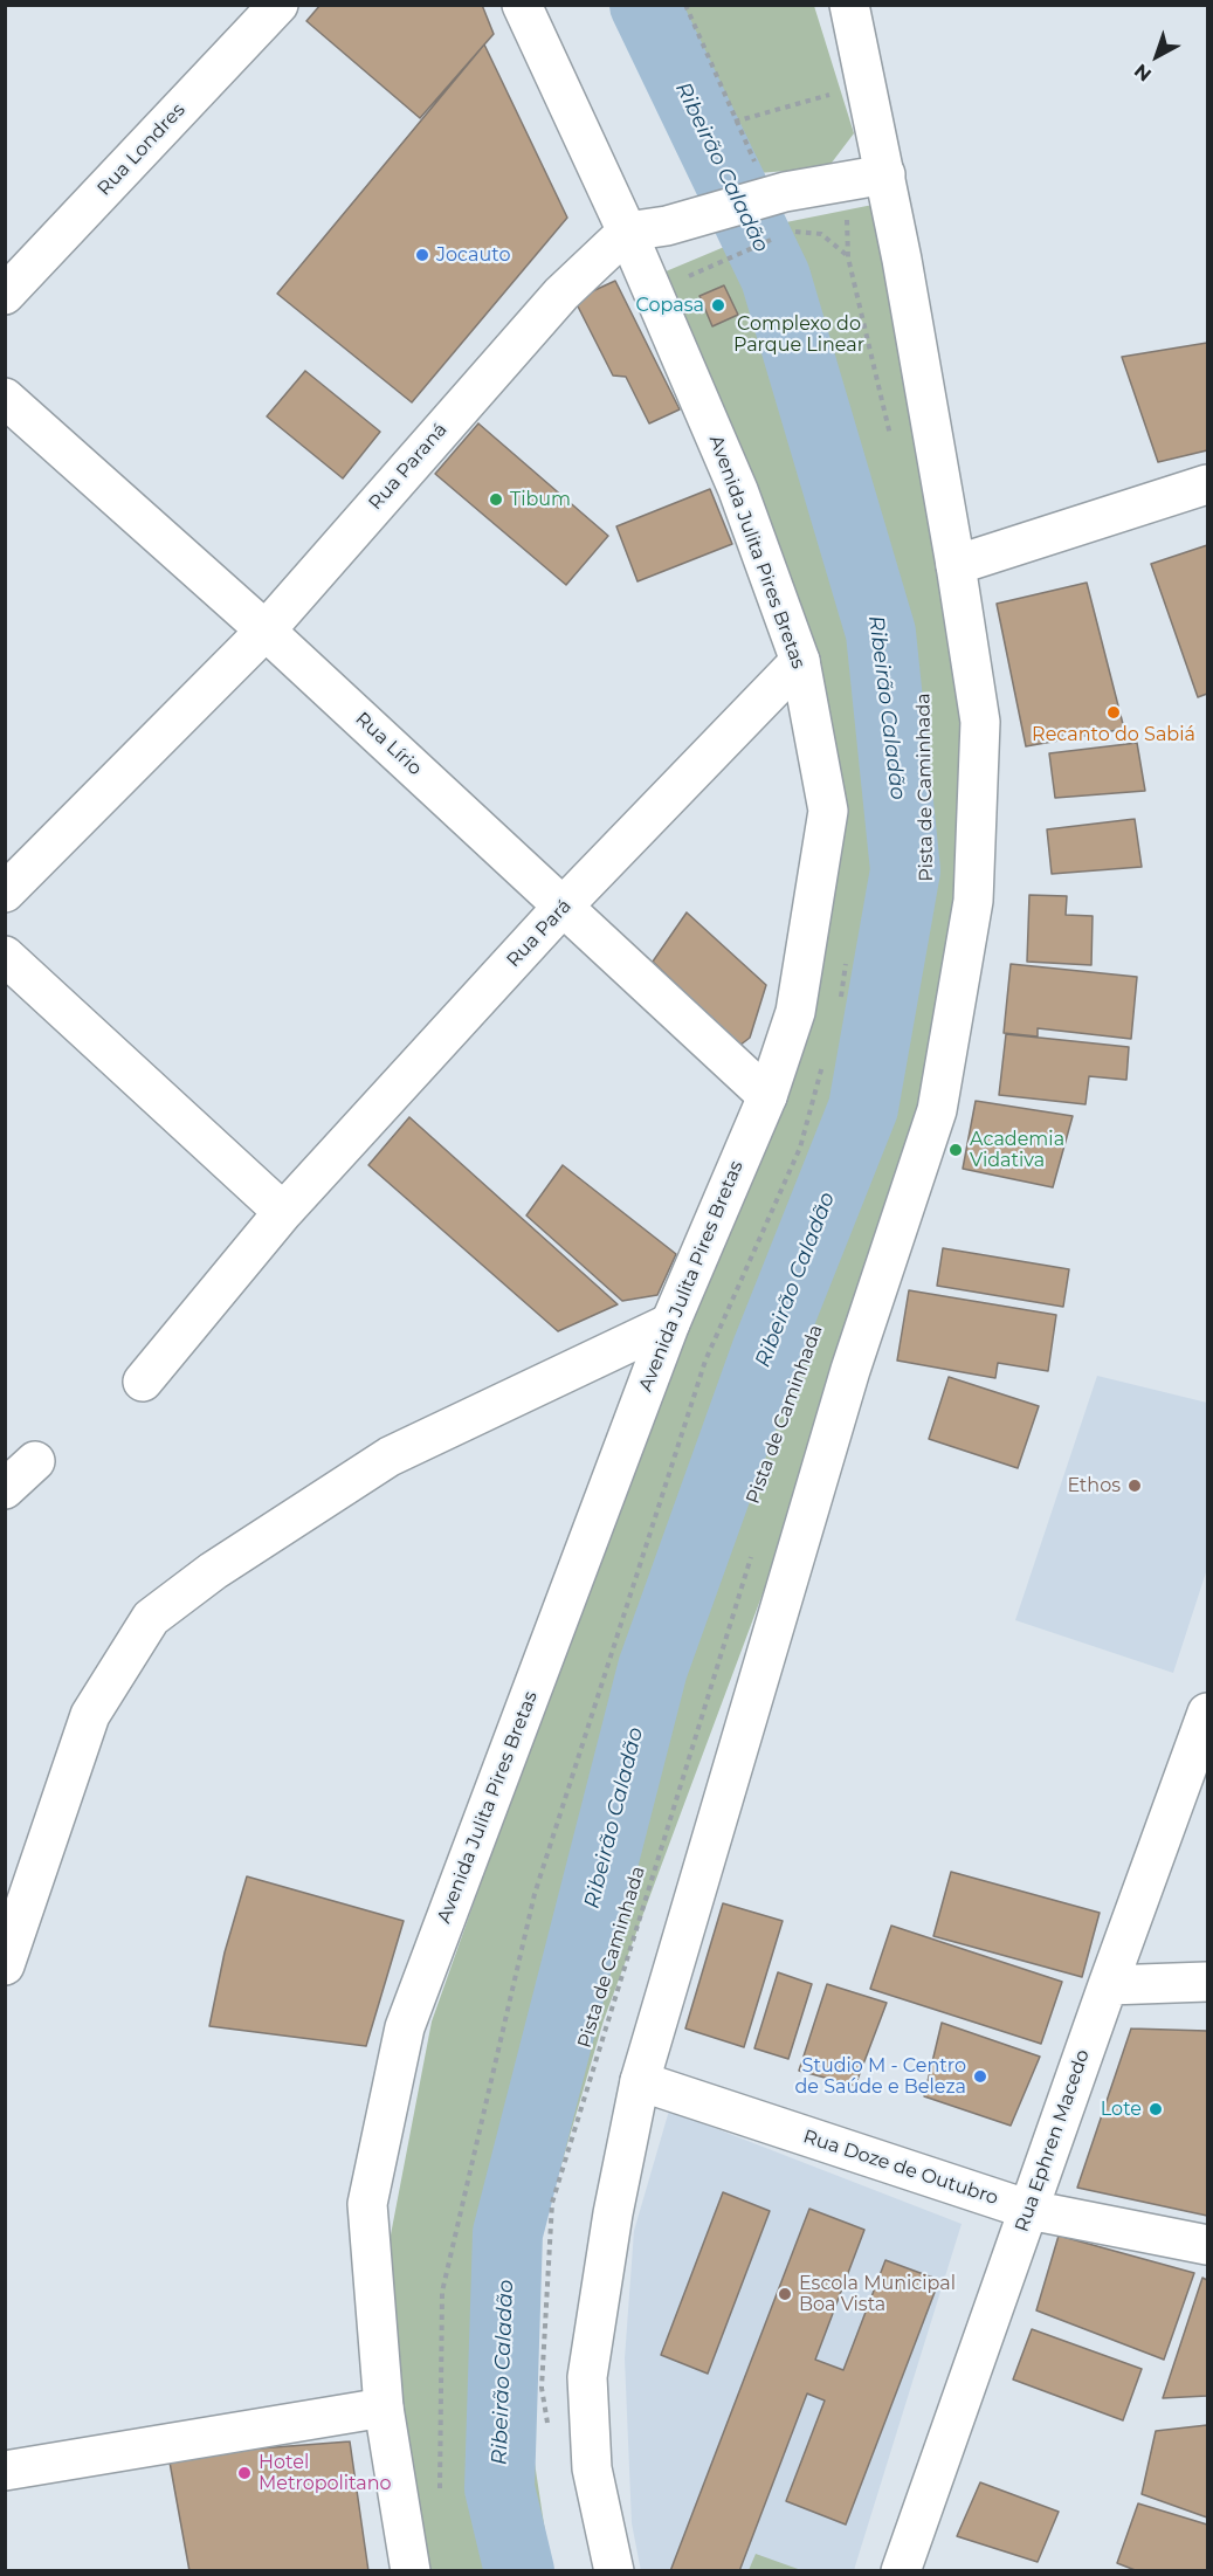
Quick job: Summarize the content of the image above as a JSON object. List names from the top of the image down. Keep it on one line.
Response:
{"streets":{"street":["Rua Londres","Rua Paraná","Avenida Julita Pires Bretas","Rua Lírio","Rua Pará","Rua Ephren Macedo","Rua Doze de Outubro"],"path":["Pista de Caminhada"]},"crossings":[["Rua Paraná","Avenida Julita Pires Bretas"],["Rua Paraná","Rua Lírio"],["Avenida Julita Pires Bretas","Rua Lírio"],["Avenida Julita Pires Bretas","Rua Pará"],["Rua Lírio","Rua Pará"],["Rua Ephren Macedo","Rua Doze de Outubro"]],"water":["Ribeirão Caladão"],"parks":["Complexo do Parque Linear"],"places":["Jocauto","Copasa","Tibum","Recanto do Sabiá","Academia Vidativa","Ethos","Studio M - Centro de Saúde e Beleza","Lote","Escola Municipal Boa Vista","Hotel Metropolitano"],"north":"bottom left"}
